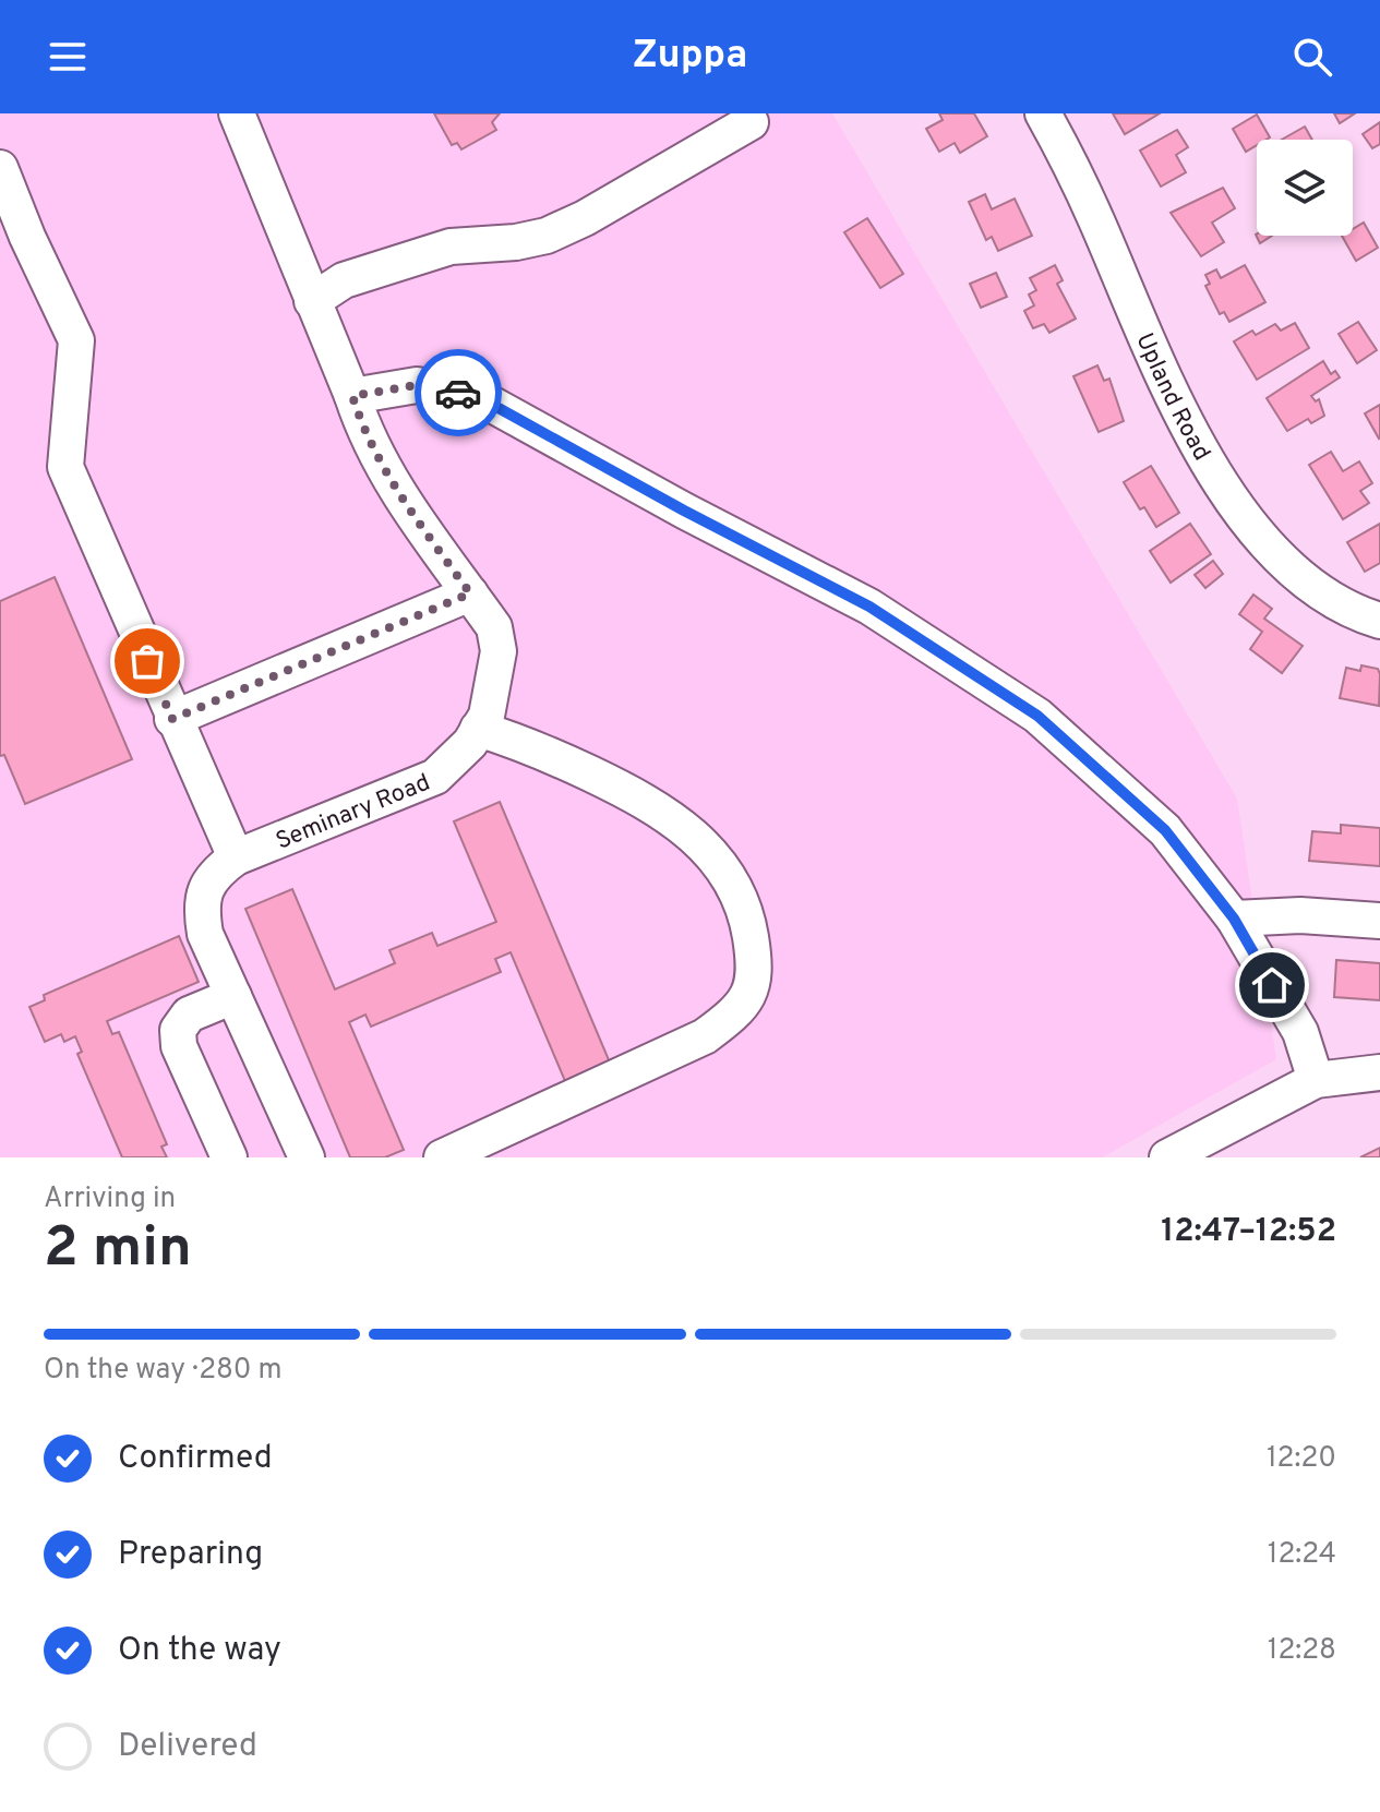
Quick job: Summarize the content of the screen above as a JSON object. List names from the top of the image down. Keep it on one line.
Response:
{"streets":{"street":["Upland Road","Seminary Road"]},"page":{"header":"Zuppa","heading":["2 min","Arriving in","12:47–12:52"],"bar":"On the way · 280 m","list":[["Confirmed","12:20"],["Preparing","12:24"],["On the way","12:28"],"Delivered"]}}
